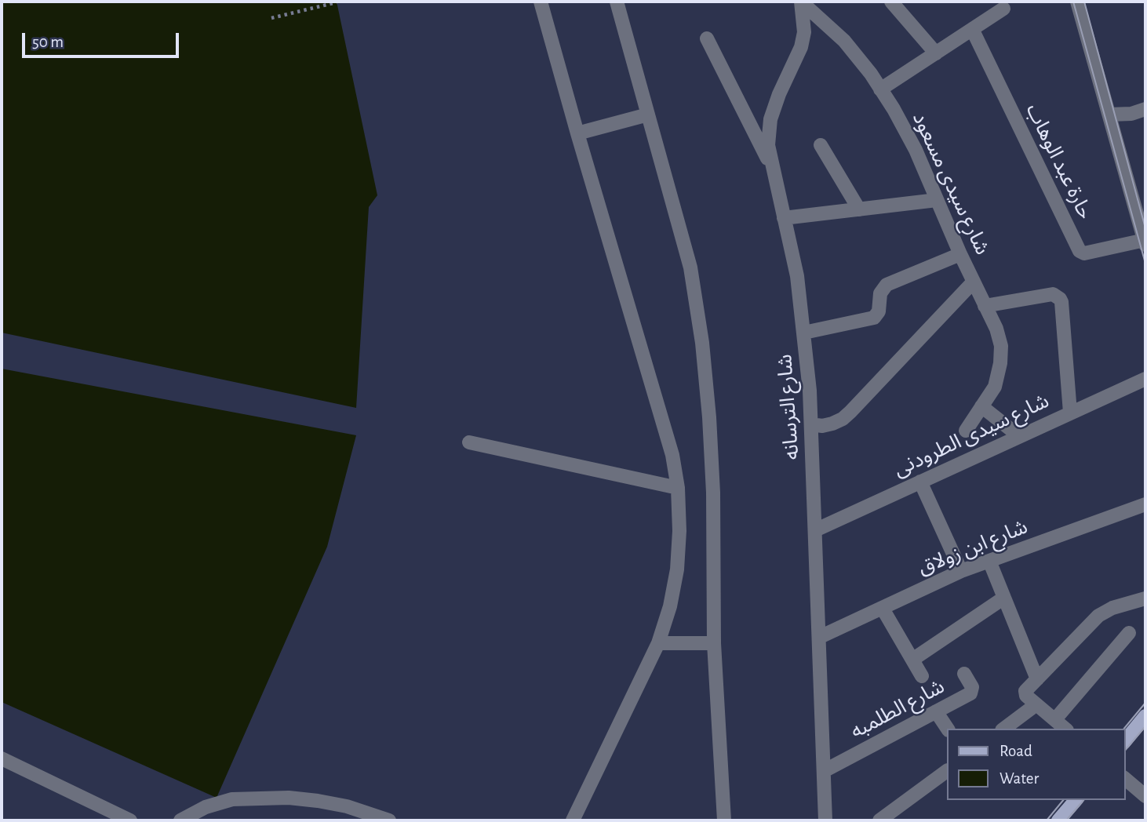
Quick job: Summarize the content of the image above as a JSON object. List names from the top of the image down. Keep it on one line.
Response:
{"streets":{"street":["حارة عبد الوهاب","شارع سيدى مسعود","شارع الترسانه","شارع سيدى الطرودنى","شارع ابن زولاق","شارع الطلمبه"]},"crossings":[["شارع سيدى مسعود","شارع الترسانه"],["شارع الترسانه","شارع سيدى الطرودنى"],["شارع الترسانه","شارع ابن زولاق"],["شارع الترسانه","شارع الطلمبه"]],"legend":["Road","Water"],"scale_bar":"50 m"}
